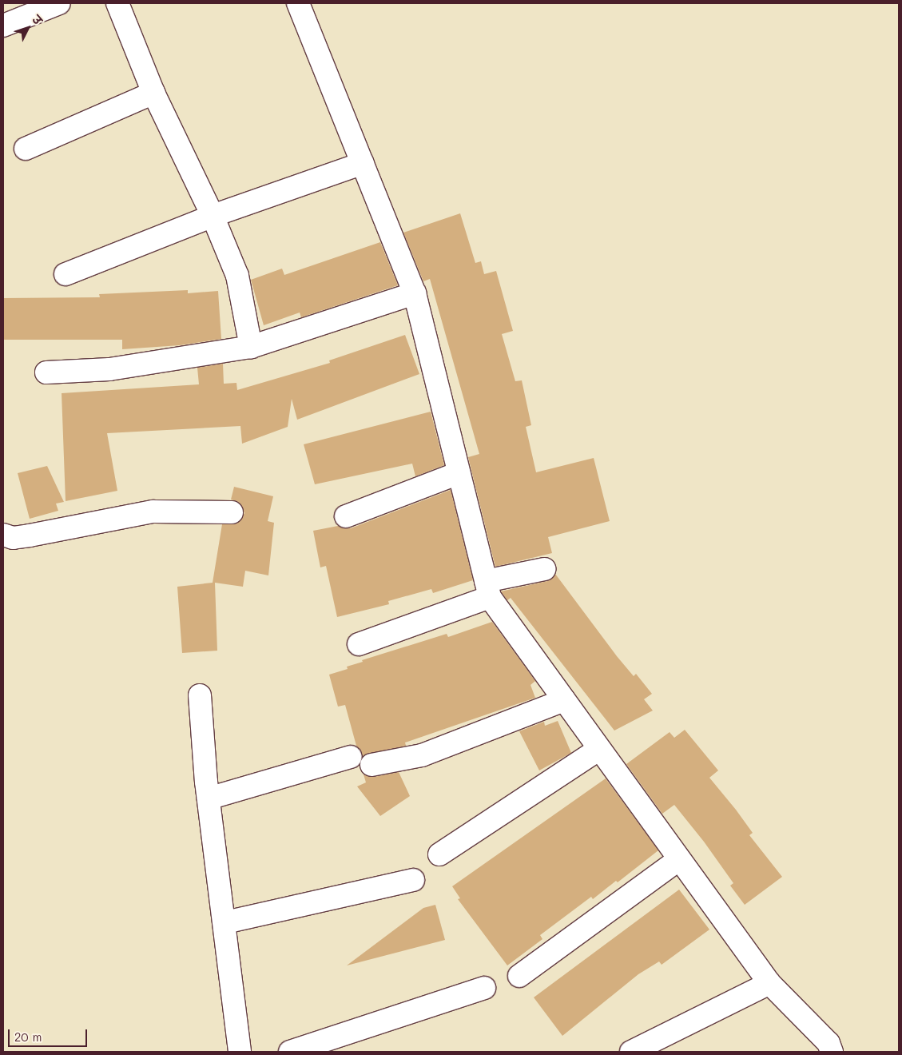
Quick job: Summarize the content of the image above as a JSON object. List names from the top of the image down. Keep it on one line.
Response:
{"scale_bar":"20 m","north":"top right"}
